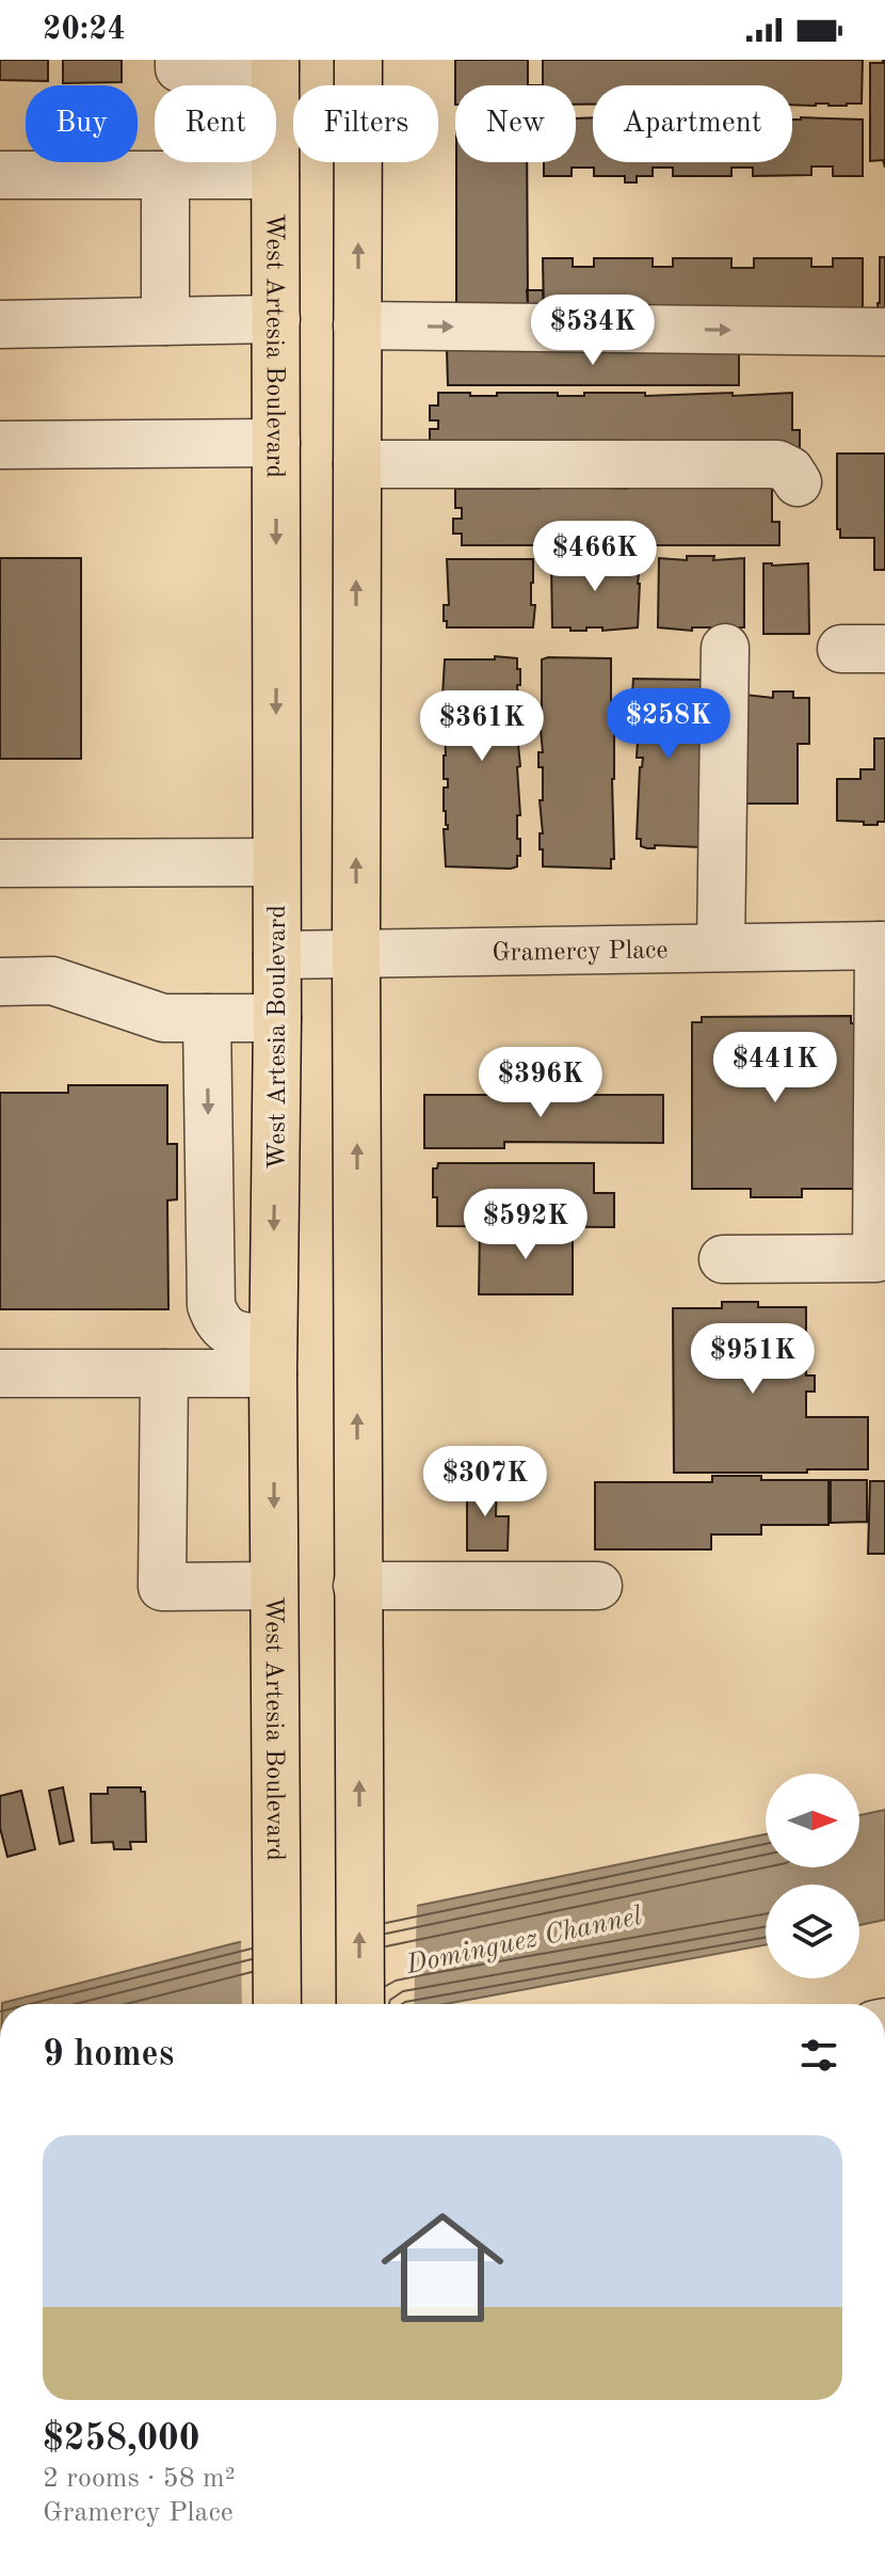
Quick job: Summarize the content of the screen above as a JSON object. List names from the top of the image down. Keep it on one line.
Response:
{"streets":{"main road":["West Artesia Boulevard"],"street":["Gramercy Place"]},"crossings":[["West Artesia Boulevard","Gramercy Place"]],"water":["Dominguez Channel"],"north":"right","page":{"status":"20:24","chip":["Buy","Rent","Filters","New","Apartment"],"price":["$534K","$466K","$258K","$361K","$441K","$396K","$592K","$951K","$307K"],"heading":"9 homes","list":[{"name":"$258,000","note":"2 rooms · 58 m² · Gramercy Place"}]}}
